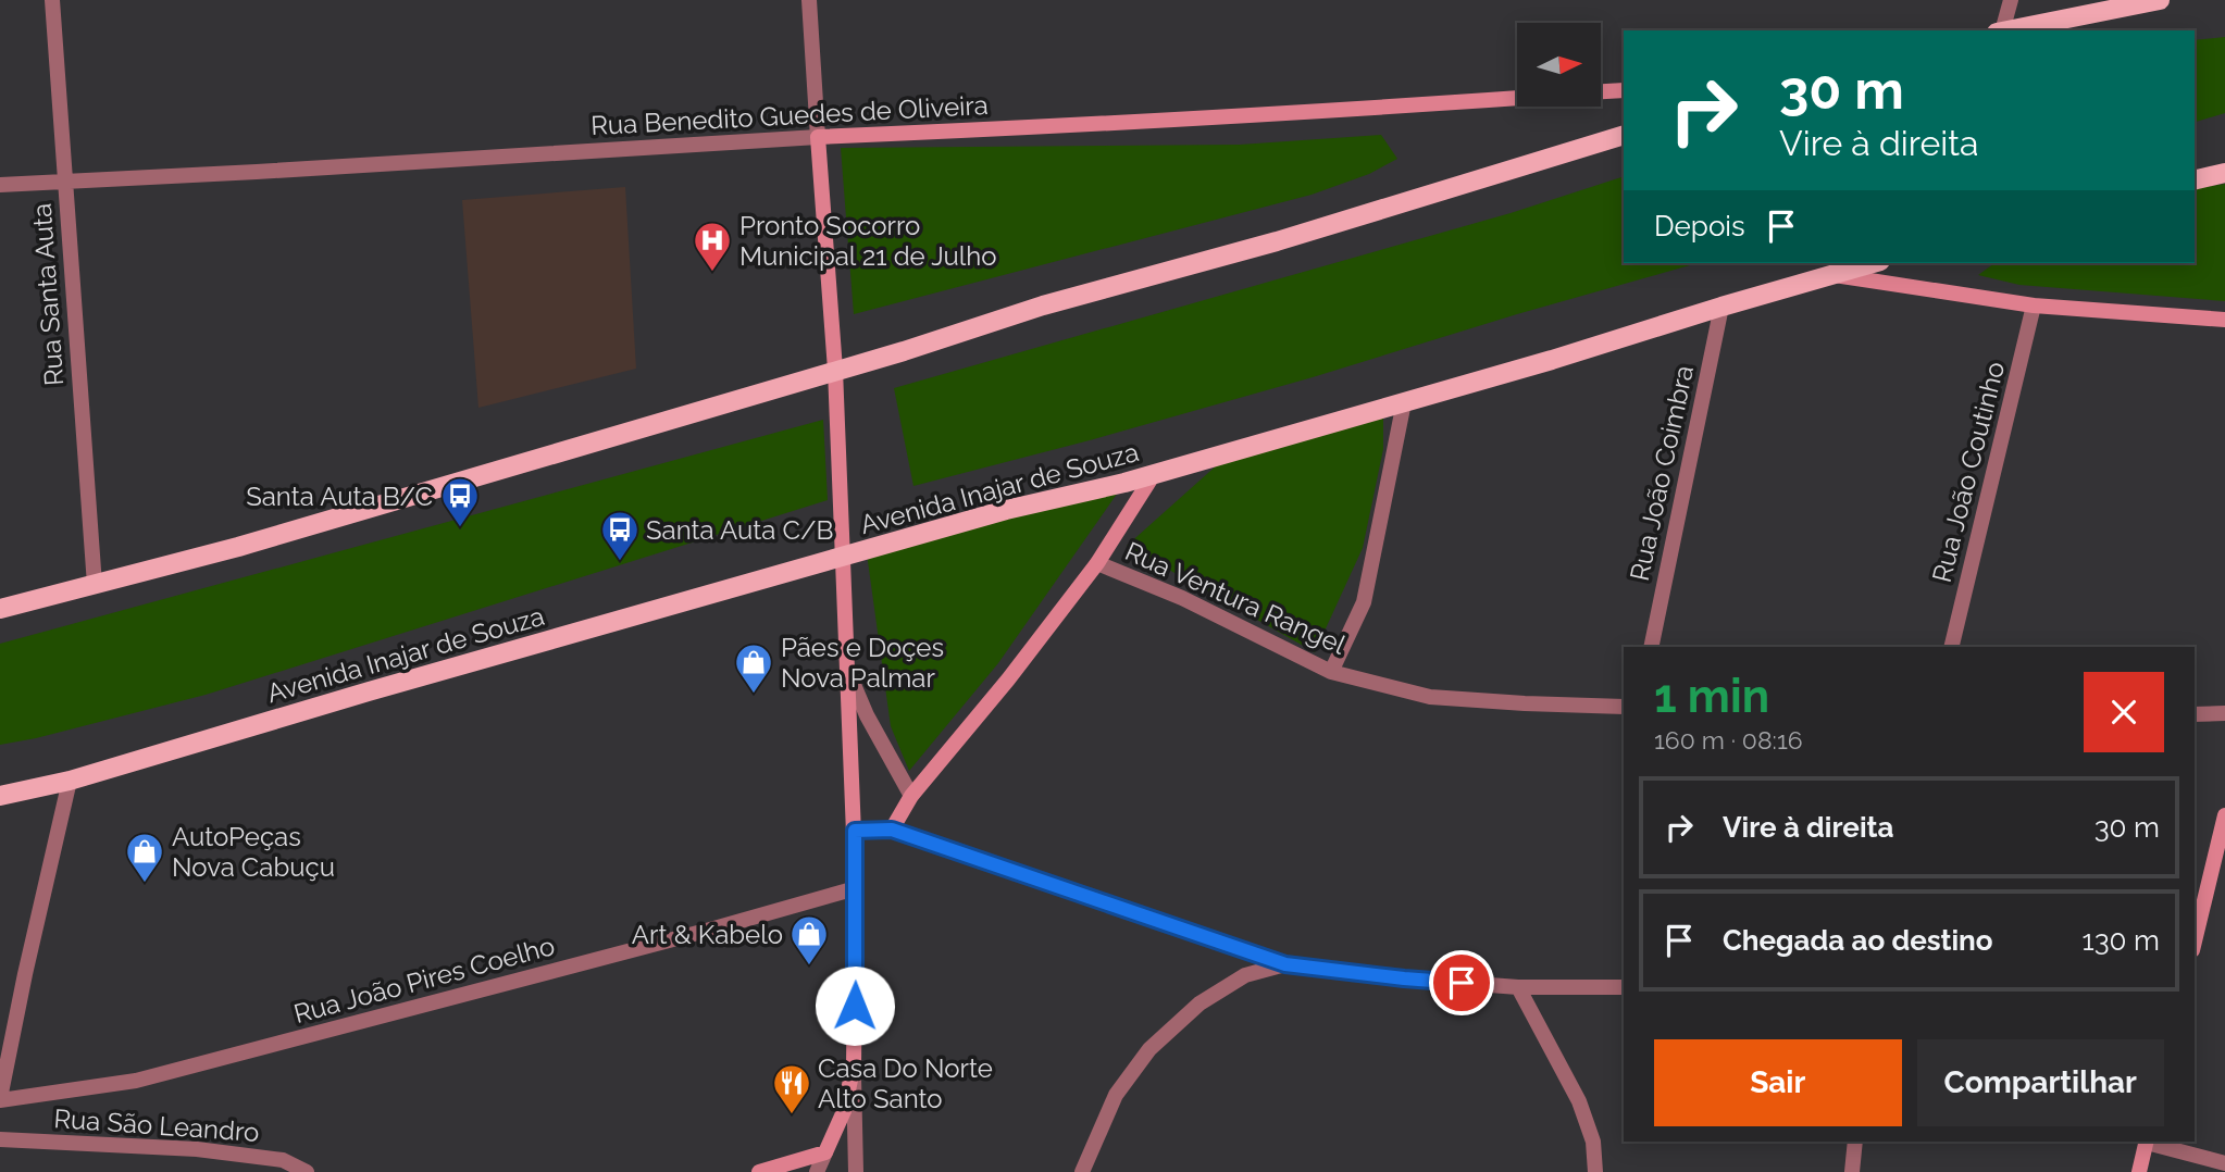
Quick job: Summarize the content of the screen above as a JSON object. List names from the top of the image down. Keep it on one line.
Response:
{"streets":{"main road":["Avenida Inajar de Souza"],"street":["Rua Benedito Guedes de Oliveira","Rua Santa Auta","Rua João Coutinho","Rua João Coimbra","Rua Ventura Rangel","Rua João Pires Coelho","Rua São Leandro"]},"crossings":[["Rua Benedito Guedes de Oliveira","Rua Santa Auta"],["Rua João Coimbra","Avenida Inajar de Souza"]],"places":{"hospital":["Pronto Socorro Municipal 21 de Julho"],"bus stop":["Santa Auta B/C","Santa Auta C/B"],"shop":["Pães e Doçes Nova Palmar","AutoPeças Nova Cabuçu","Art & Kabelo"],"restaurant":["Casa Do Norte Alto Santo"]},"north":"right","page":{"turn":["30 m","Vire à direita"],"then":"Depois","heading":["1 min","160 m · 08:16"],"list":[{"name":"Vire à direita","value":"30 m"},{"name":"Chegada ao destino","value":"130 m"}],"buttons":["Sair","Compartilhar"]}}
